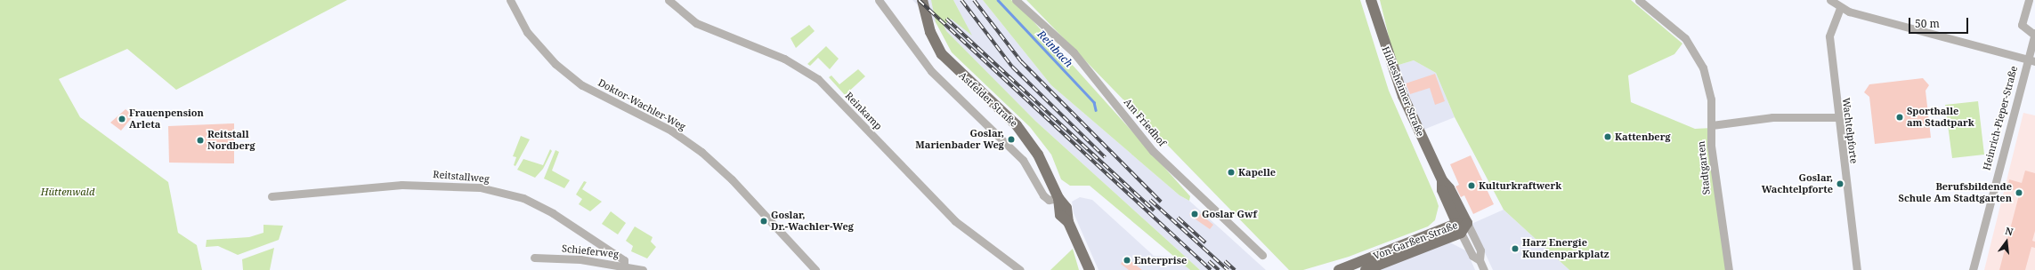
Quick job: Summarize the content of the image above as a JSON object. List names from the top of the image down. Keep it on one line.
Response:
{"streets":{"main road":["Hildesheimer Straße","Astfelder Straße","Von-Garßen-Straße"],"street":["Doktor-Wachler-Weg","Reinkamp","Heinrich-Pieper-Straße","Am Friedhof","Wachtelpforte","Stadtgarten","Reitstallweg","Schieferweg"]},"crossings":[["Hildesheimer Straße","Von-Garßen-Straße"],["Reitstallweg","Schieferweg"]],"water":["Reinbach"],"parks":["Hüttenwald"],"places":["Sporthalle am Stadtpark","Frauenpension Arleta","Kattenberg","Goslar, Marienbader Weg","Reitstall Nordberg","Kapelle","Goslar, Wachtelpforte","Kulturkraftwerk","Berufsbildende Schule Am Stadtgarten","Goslar Gwf","Goslar, Dr.-Wachler-Weg","Harz Energie Kundenparkplatz","Enterprise"],"scale_bar":"50 m","north":"top"}
